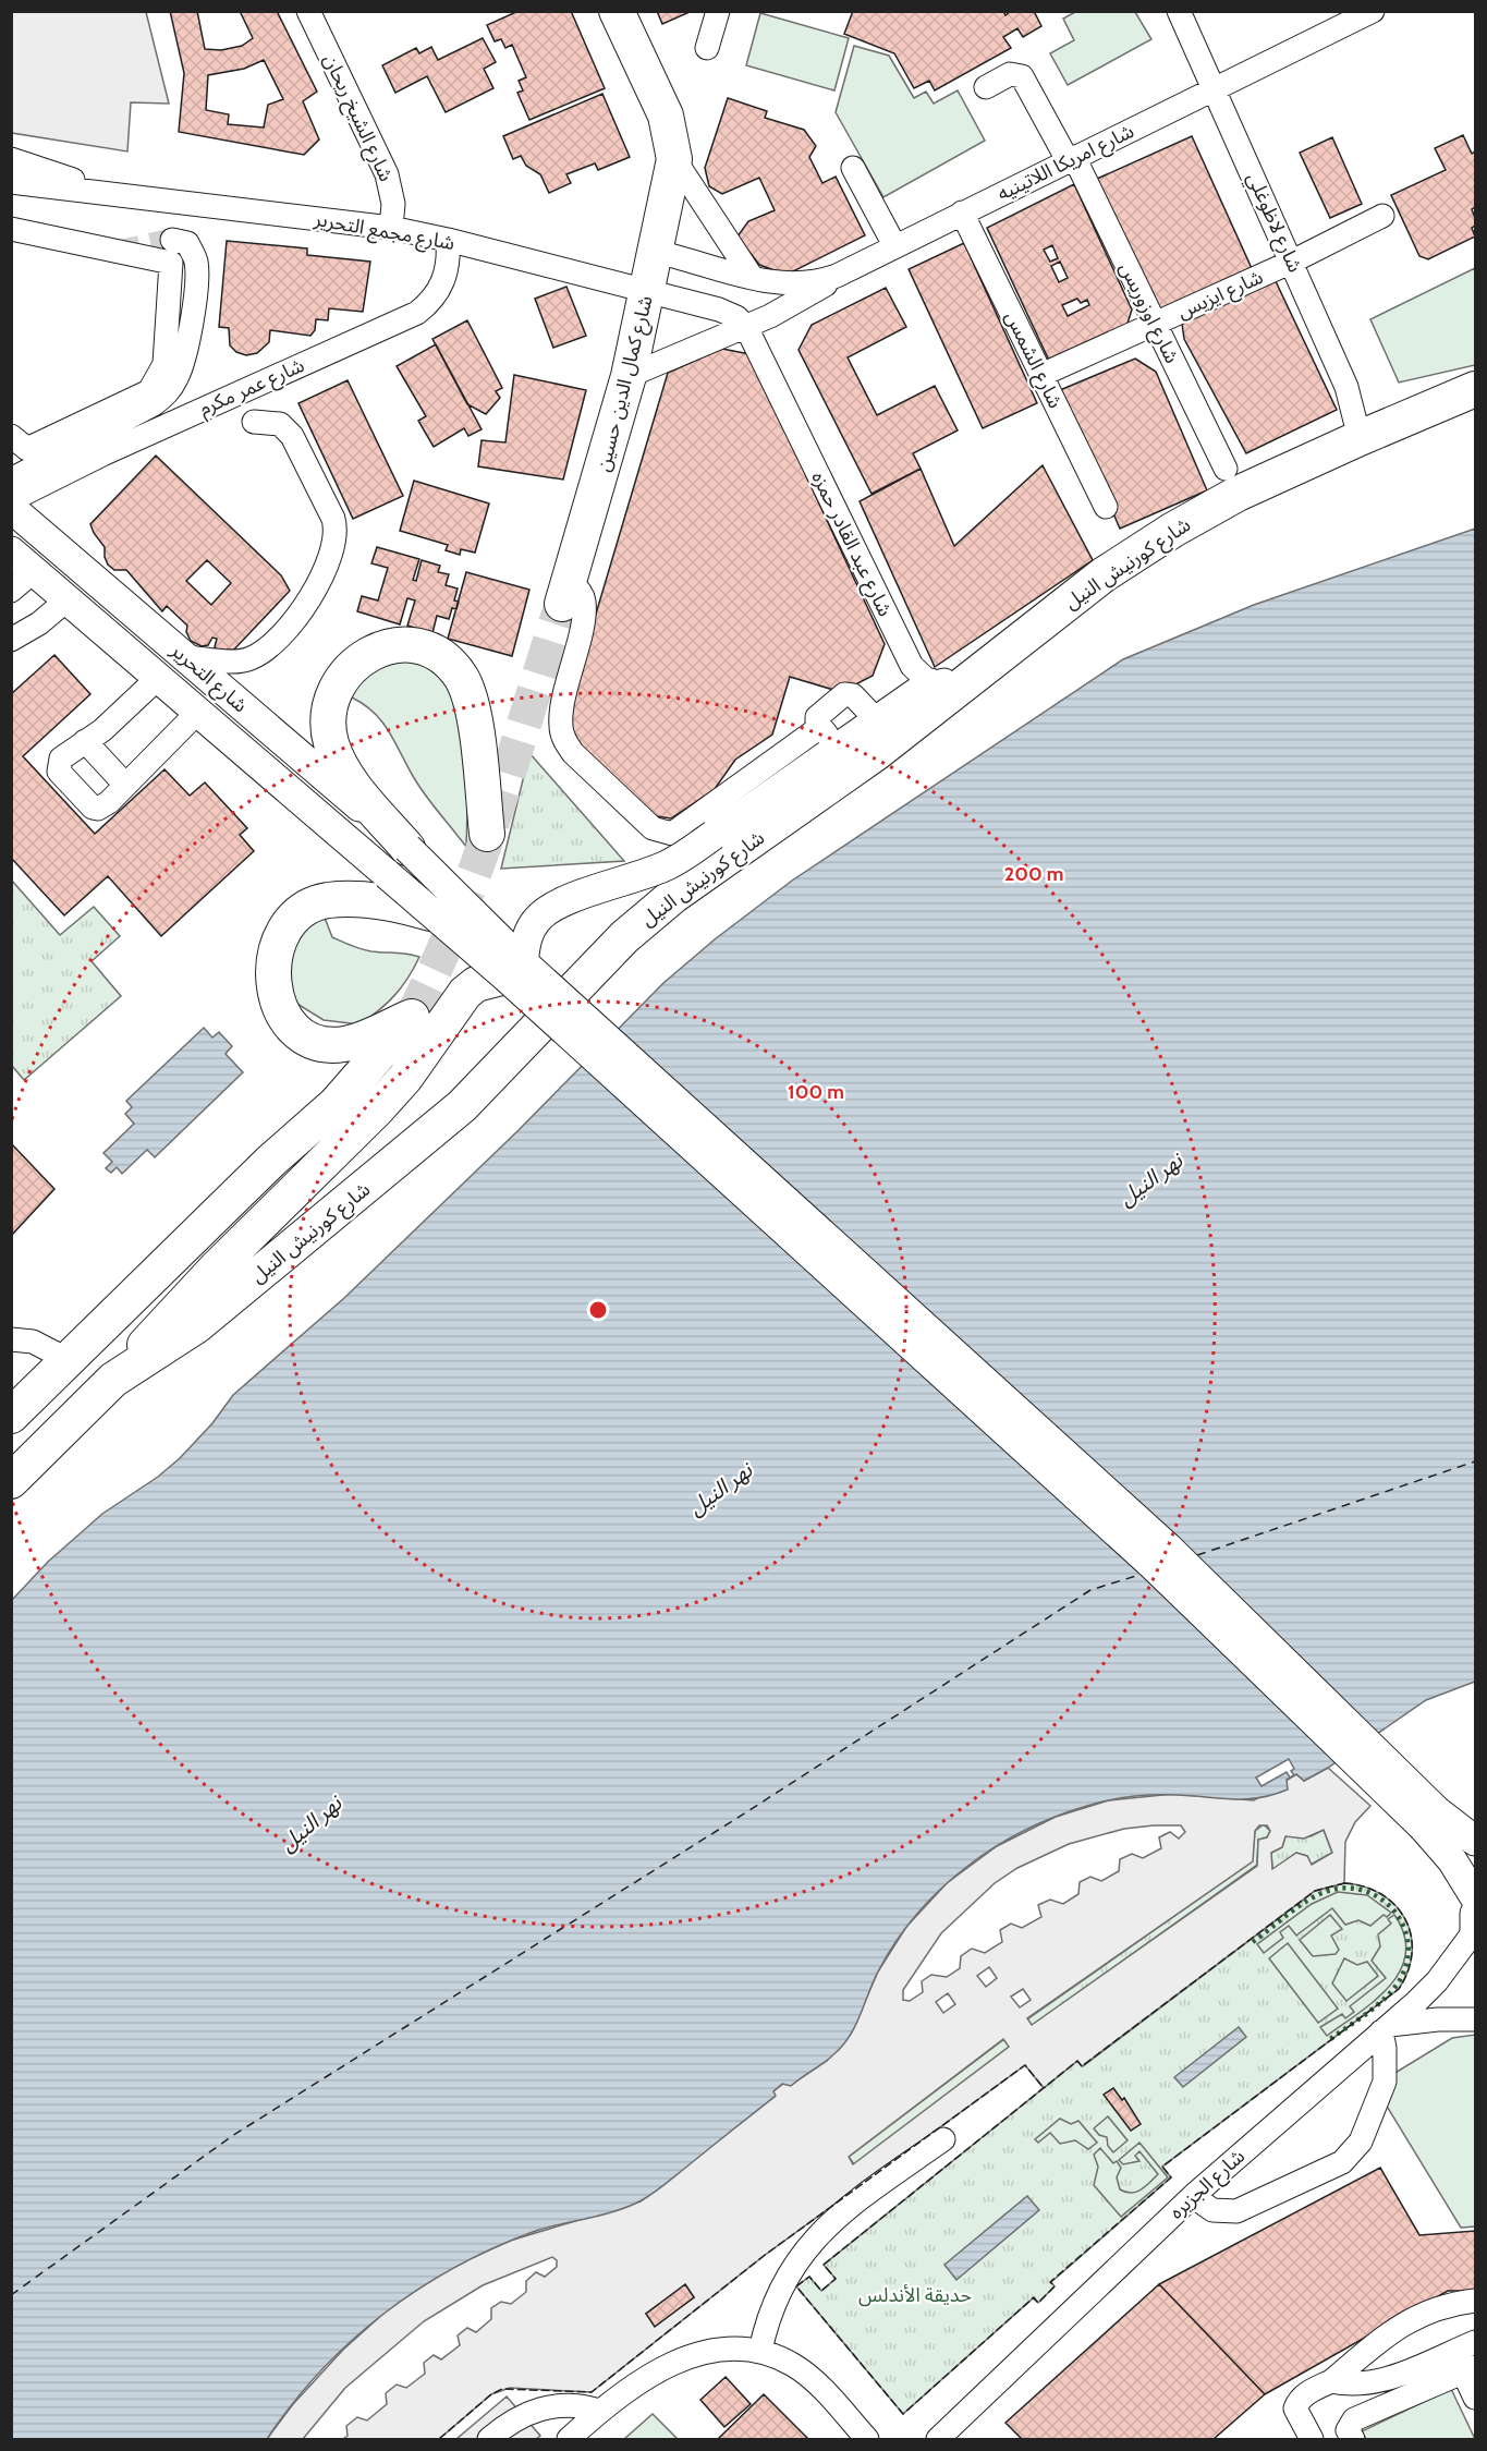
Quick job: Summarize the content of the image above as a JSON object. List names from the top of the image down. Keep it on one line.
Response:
{"streets":{"highway":["شارع كمال الدين حسين","شارع كورنيش النيل"],"main road":["شارع التحرير"],"street":["شارع الشيخ ريحان","شارع امريكا اللاتينيه","شارع لاظوغلي","شارع مجمع التحرير","شارع ايزيس","شارع اوزوريس","شارع الشمس","شارع عمر مكرم","شارع عبد القادر حمزه","شارع الجزيره"]},"crossings":[["شارع الشيخ ريحان","شارع مجمع التحرير"],["شارع امريكا اللاتينيه","شارع لاظوغلي"],["شارع امريكا اللاتينيه","شارع اوزوريس"],["شارع امريكا اللاتينيه","شارع الشمس"],["شارع امريكا اللاتينيه","شارع كمال الدين حسين"],["شارع لاظوغلي","شارع ايزيس"],["شارع لاظوغلي","شارع كورنيش النيل"],["شارع مجمع التحرير","شارع كمال الدين حسين"],["شارع مجمع التحرير","شارع عمر مكرم"],["شارع مجمع التحرير","شارع عبد القادر حمزه"],["شارع ايزيس","شارع اوزوريس"],["شارع ايزيس","شارع الشمس"]],"water":["نهر النيل"],"parks":["حديقة الأندلس"],"rings":["200 m","100 m"]}
